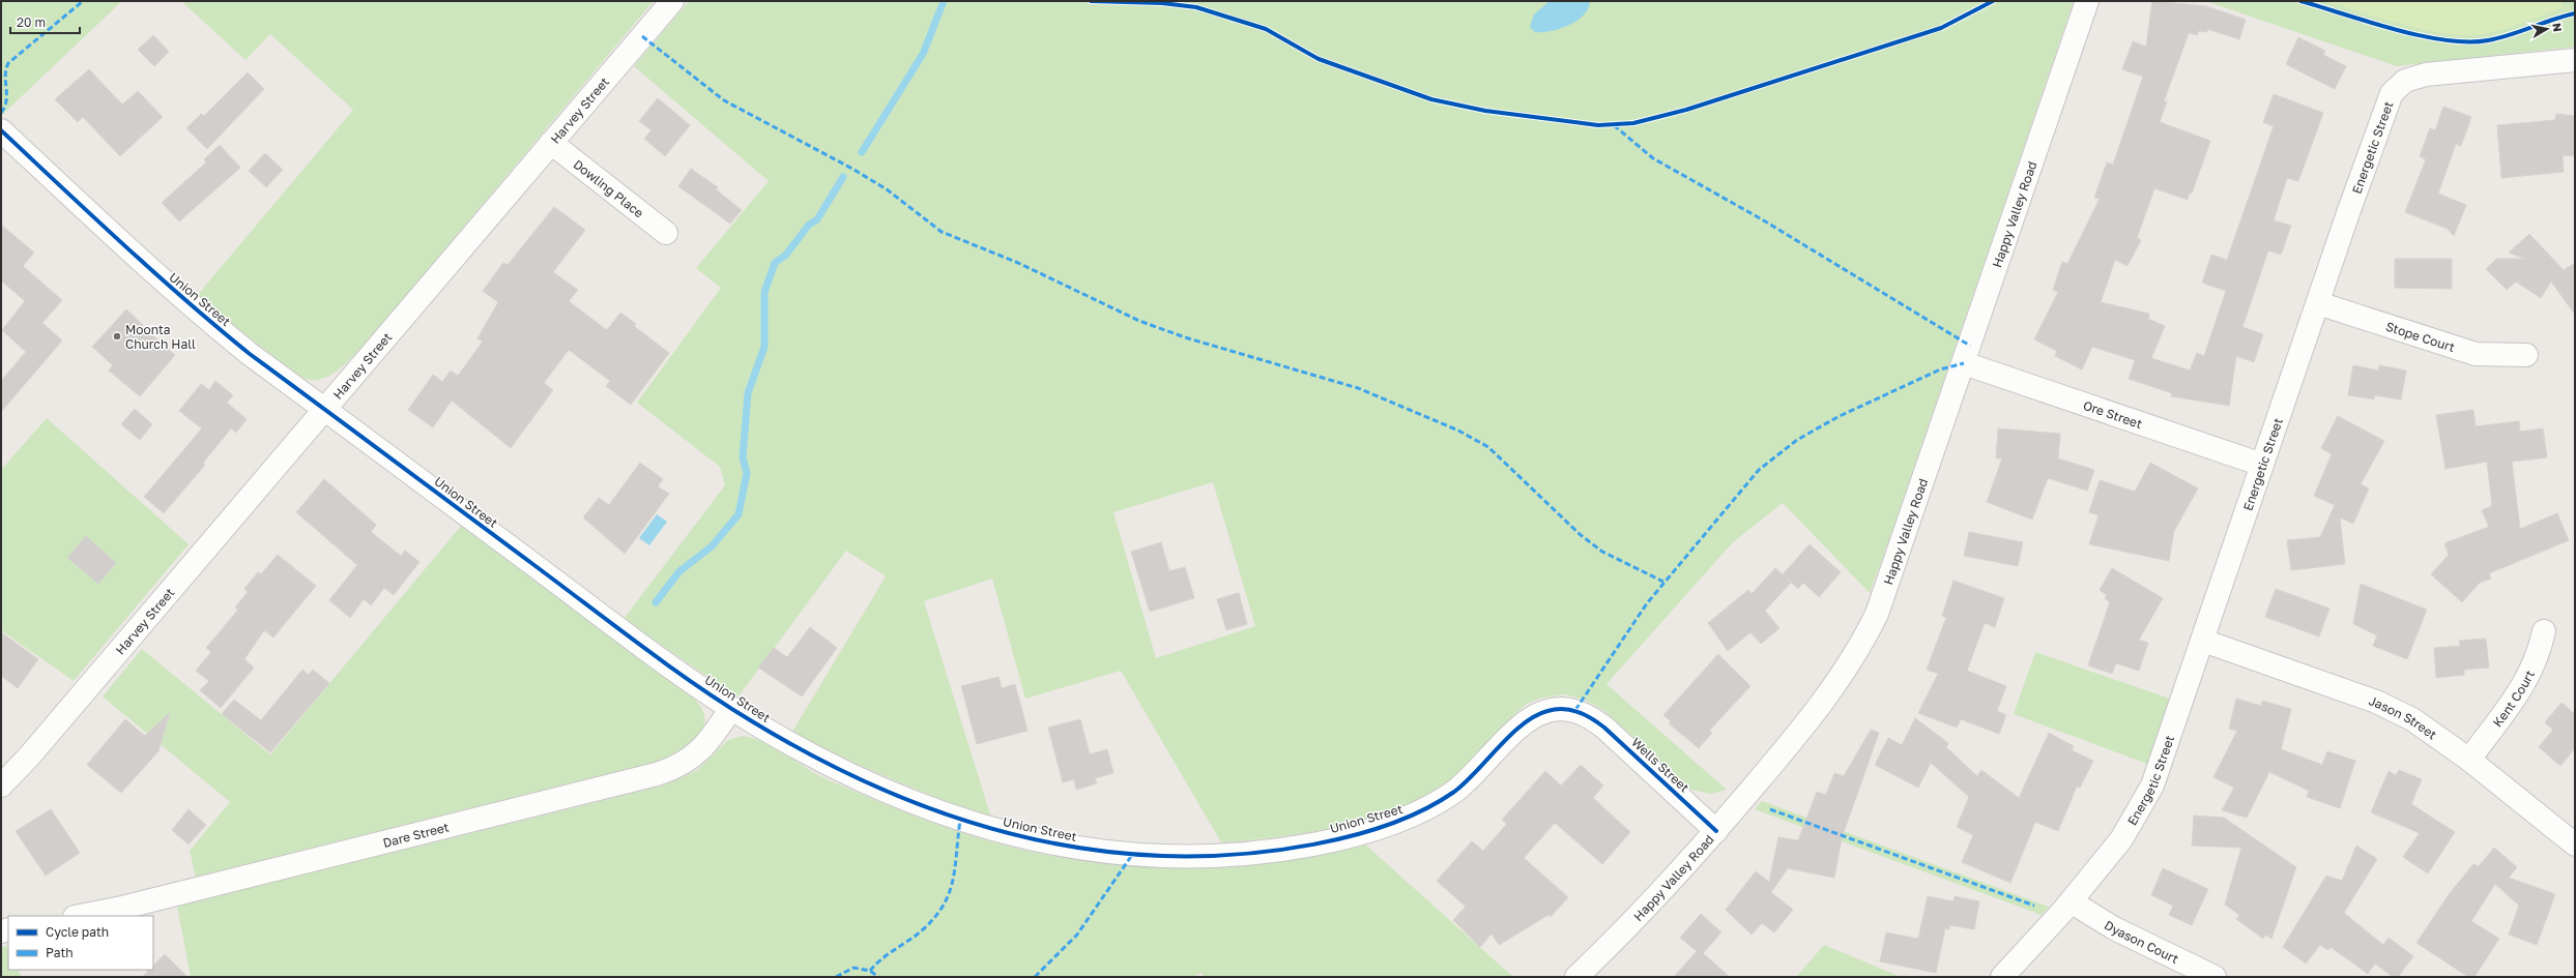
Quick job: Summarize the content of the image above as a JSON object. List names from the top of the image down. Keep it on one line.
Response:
{"streets":{"street":["Harvey Street","Energetic Street","Dowling Place","Happy Valley Road","Union Street","Stope Court","Ore Street","Kent Court","Jason Street","Wells Street","Dare Street","Dyason Court"]},"crossings":[["Harvey Street","Dowling Place"],["Harvey Street","Union Street"],["Energetic Street","Stope Court"],["Energetic Street","Ore Street"],["Energetic Street","Jason Street"],["Energetic Street","Dyason Court"],["Happy Valley Road","Ore Street"],["Happy Valley Road","Wells Street"],["Union Street","Wells Street"],["Union Street","Dare Street"],["Kent Court","Jason Street"]],"places":["Moonta Church Hall"],"legend":["Cycle path","Path"],"scale_bar":"20 m","north":"right"}
